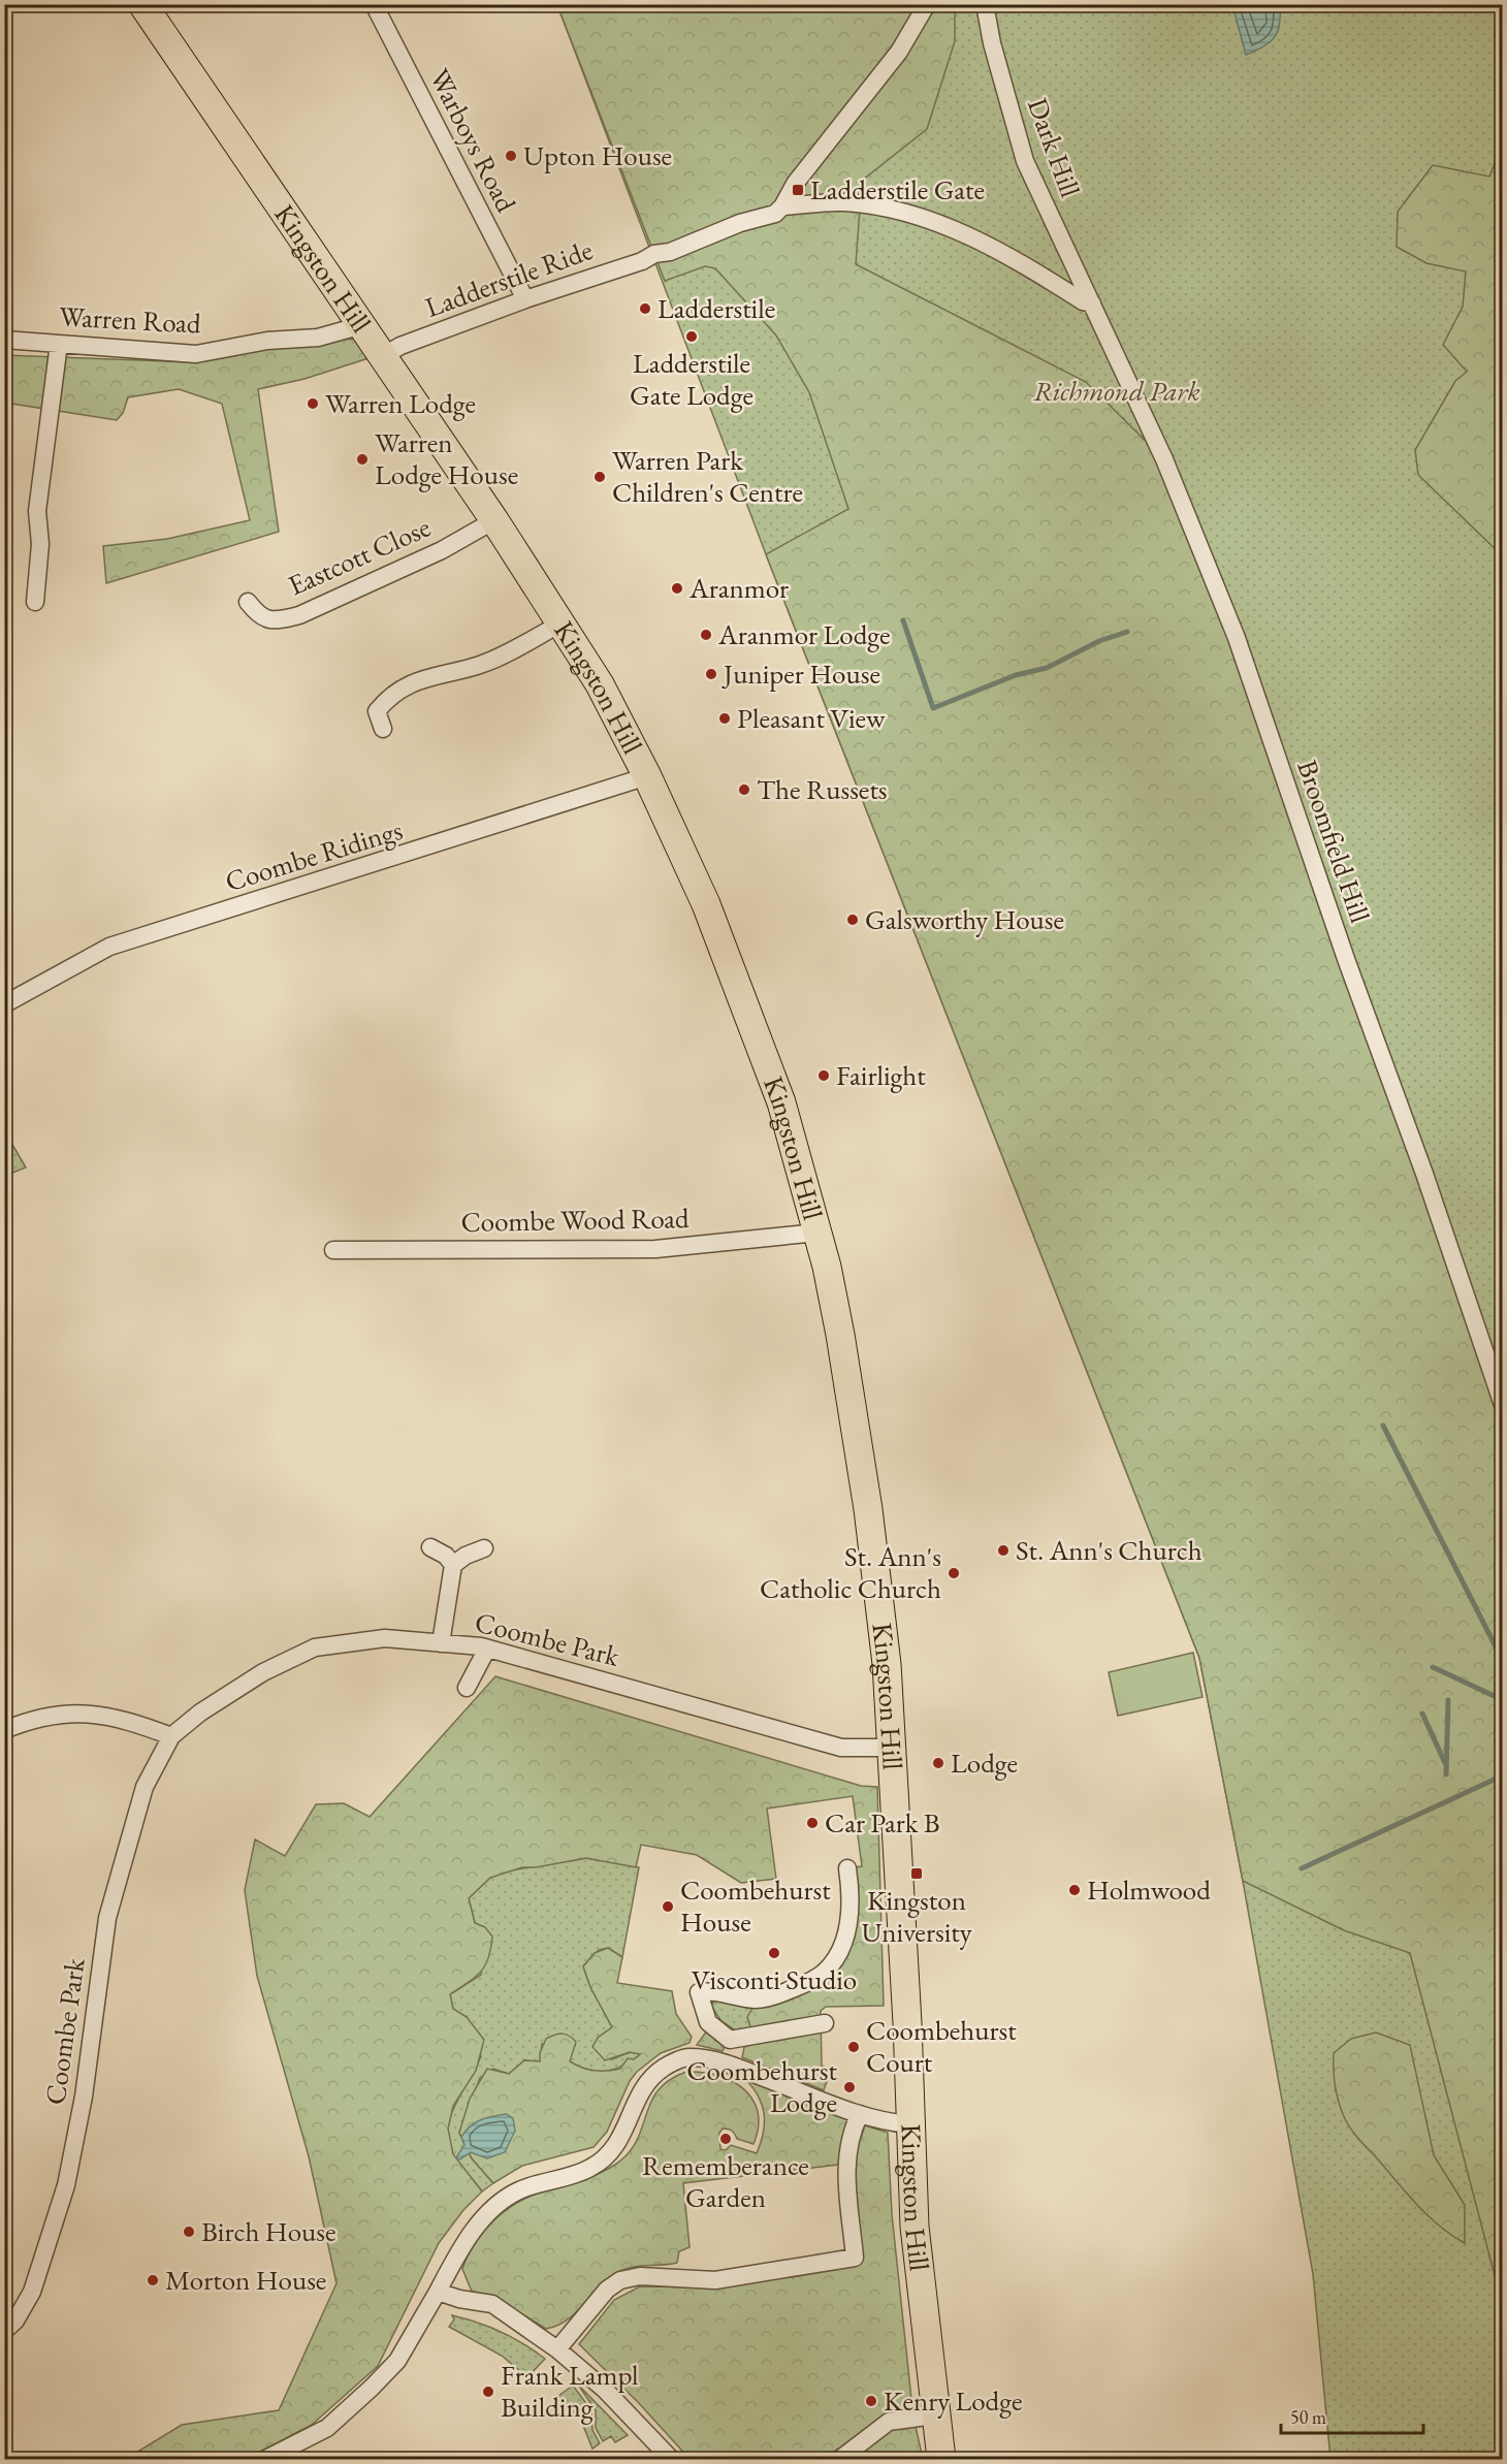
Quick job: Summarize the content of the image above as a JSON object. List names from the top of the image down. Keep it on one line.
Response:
{"streets":{"main road":["Kingston Hill"],"street":["Warboys Road","Dark Hill","Ladderstile Ride","Warren Road","Eastcott Close","Broomfield Hill","Coombe Ridings","Coombe Wood Road","Coombe Park"]},"crossings":[["Warboys Road","Ladderstile Ride"],["Dark Hill","Broomfield Hill"],["Kingston Hill","Ladderstile Ride"],["Kingston Hill","Warren Road"],["Kingston Hill","Eastcott Close"],["Kingston Hill","Coombe Ridings"],["Kingston Hill","Coombe Wood Road"],["Kingston Hill","Coombe Park"]],"parks":["Richmond Park"],"places":{"other":["Upton House","Ladderstile","Ladderstile Gate Lodge","Warren Lodge","Warren Lodge House","Warren Park Children's Centre","Aranmor","Aranmor Lodge","Juniper House","Pleasant View","The Russets","Galsworthy House","Fairlight","St. Ann's Church","St. Ann's Catholic Church","Lodge","Car Park B","Holmwood","Coombehurst House","Visconti Studio","Coombehurst Court","Coombehurst Lodge","Rememberance Garden","Birch House","Morton House","Frank Lampl Building","Kenry Lodge"],"transit":["Ladderstile Gate","Kingston University"]},"scale_bar":"50 m"}
